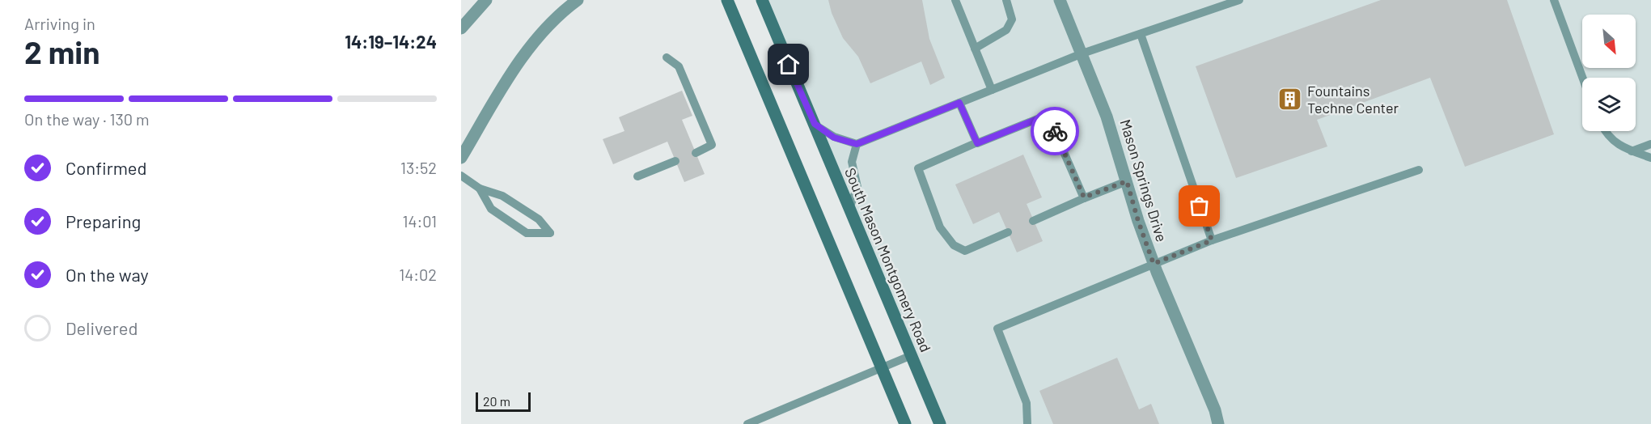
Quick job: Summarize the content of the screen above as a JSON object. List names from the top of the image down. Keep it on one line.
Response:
{"streets":{"main road":["South Mason Montgomery Road"],"street":["Mason Springs Drive"]},"places":{"building":["Fountains Techne Center"]},"scale_bar":"20 m","north":"bottom right","page":{"heading":["2 min","Arriving in","14:19–14:24"],"bar":"On the way · 130 m","list":[["Confirmed","13:52"],["Preparing","14:01"],["On the way","14:02"],"Delivered"],"scale":"20 m"}}
